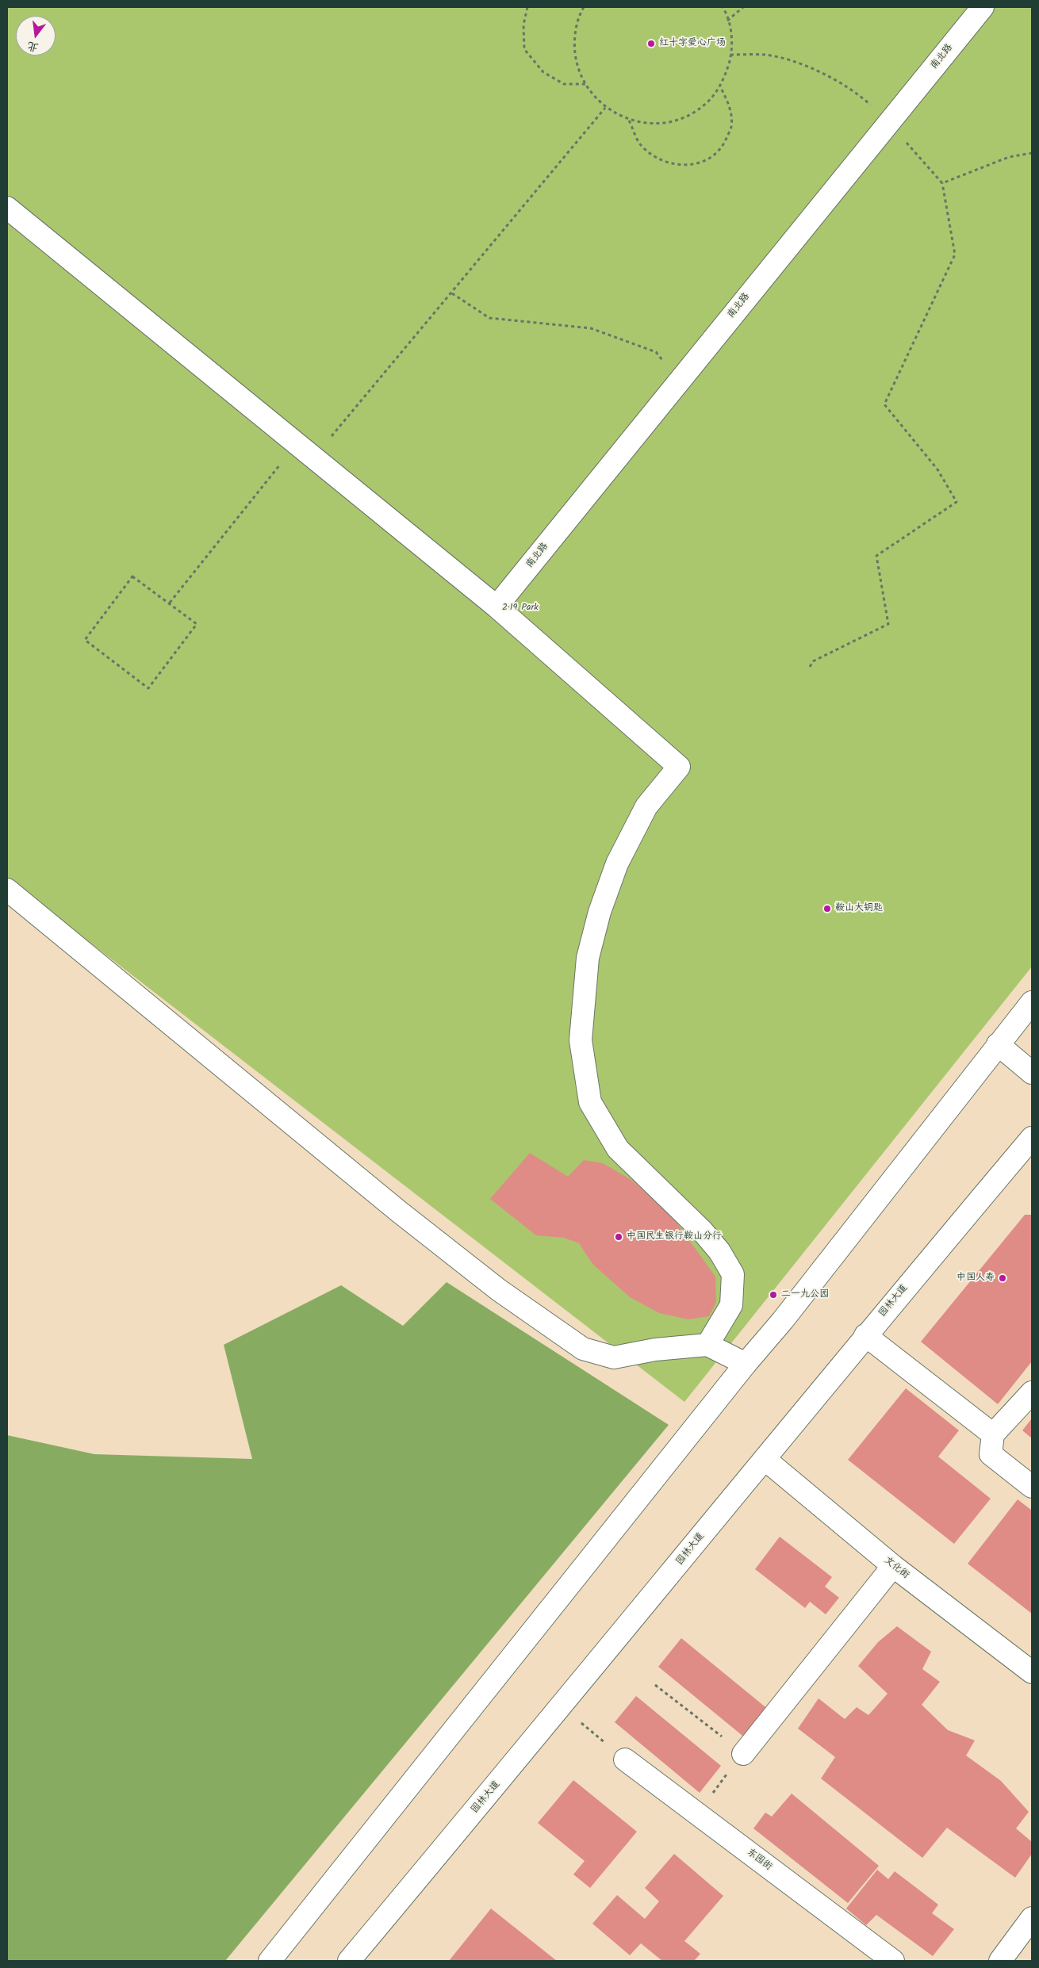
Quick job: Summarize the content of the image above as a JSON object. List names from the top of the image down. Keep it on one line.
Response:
{"streets":{"main road":["南北路","园林大道","文化街","东园街"]},"crossings":[["园林大道","文化街"]],"parks":["2·19 Park"],"places":["红十字爱心广场","鞍山大钥匙","中国民生银行鞍山分行","中国人寿","二一九公园"],"north":"bottom"}
